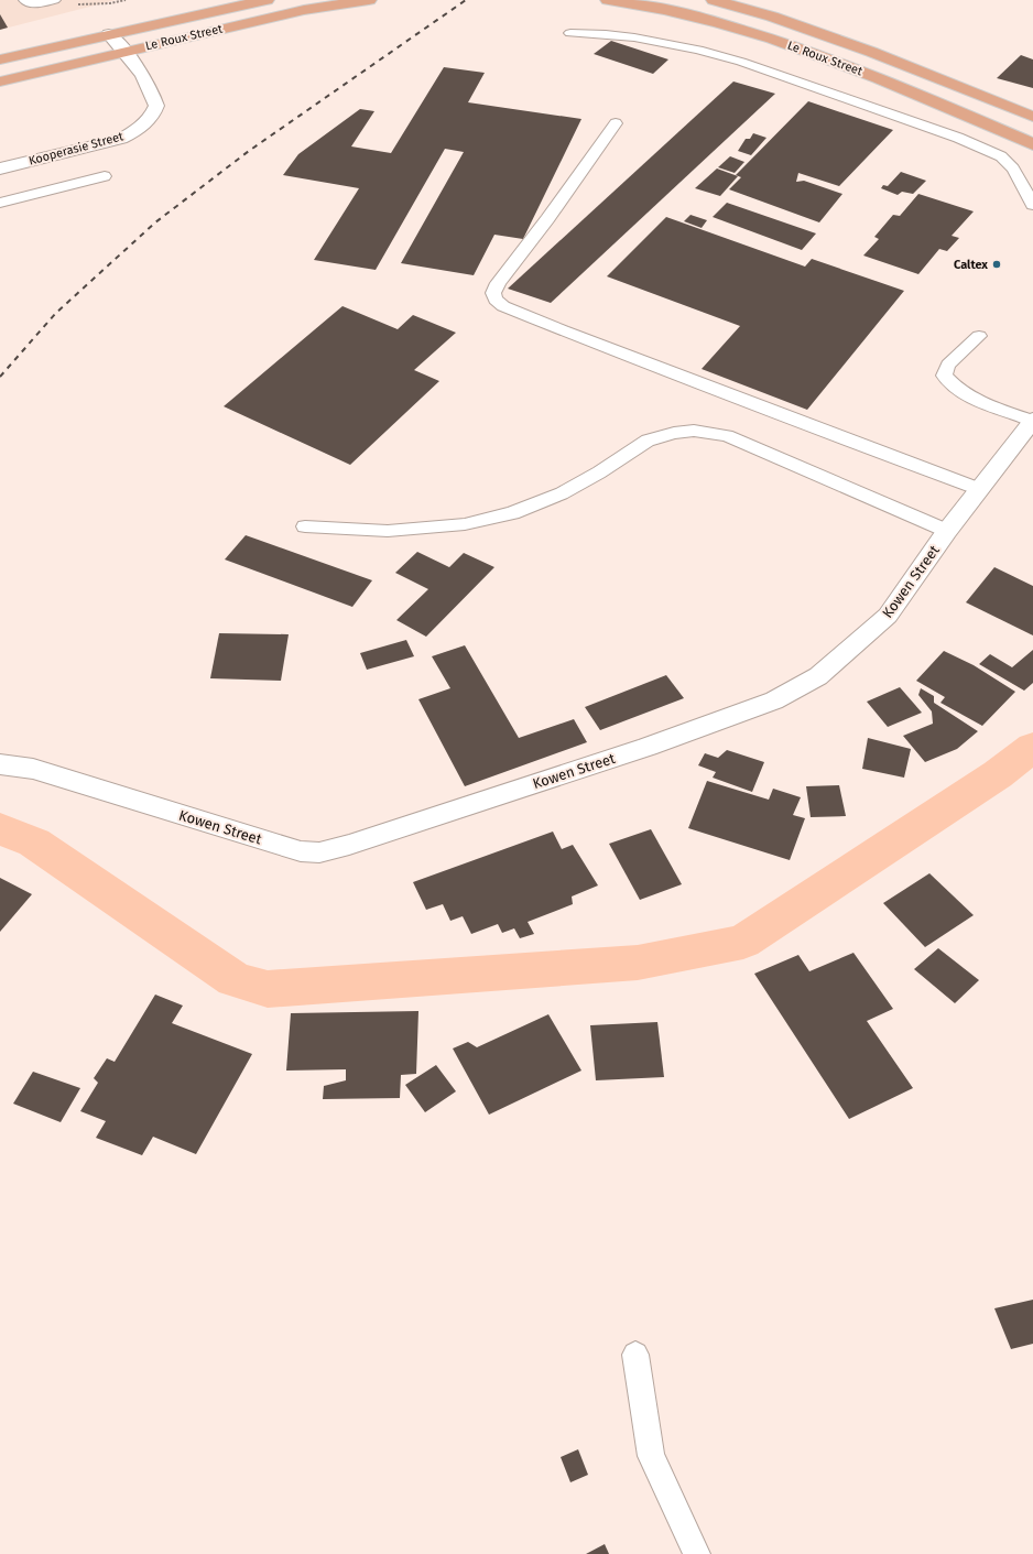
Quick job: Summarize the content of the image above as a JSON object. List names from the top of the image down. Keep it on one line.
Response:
{"streets":{"highway":["Le Roux Street"],"street":["Kooperasie Street","Kowen Street"]},"crossings":[["Le Roux Street","Kooperasie Street"]],"places":["Caltex"]}
